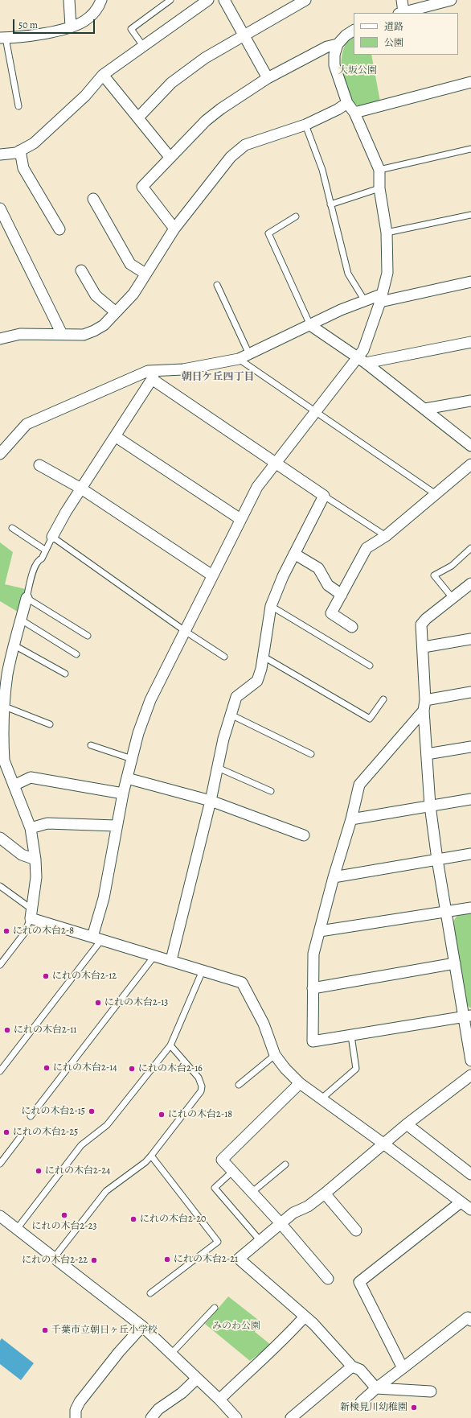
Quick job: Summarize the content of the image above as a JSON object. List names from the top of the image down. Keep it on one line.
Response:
{"districts":["朝日ケ丘四丁目"],"parks":["大坂公園","みのわ公園"],"places":["にれの木台2-8","にれの木台2-12","にれの木台2-13","にれの木台2-11","にれの木台2-14","にれの木台2-16","にれの木台2-15","にれの木台2-18","にれの木台2-25","にれの木台2-24","にれの木台2-23","にれの木台2-20","にれの木台2-21","にれの木台2-22","千葉市立朝日ヶ丘小学校","新検見川幼稚園"],"legend":["道路","公園"],"scale_bar":"50 m"}
